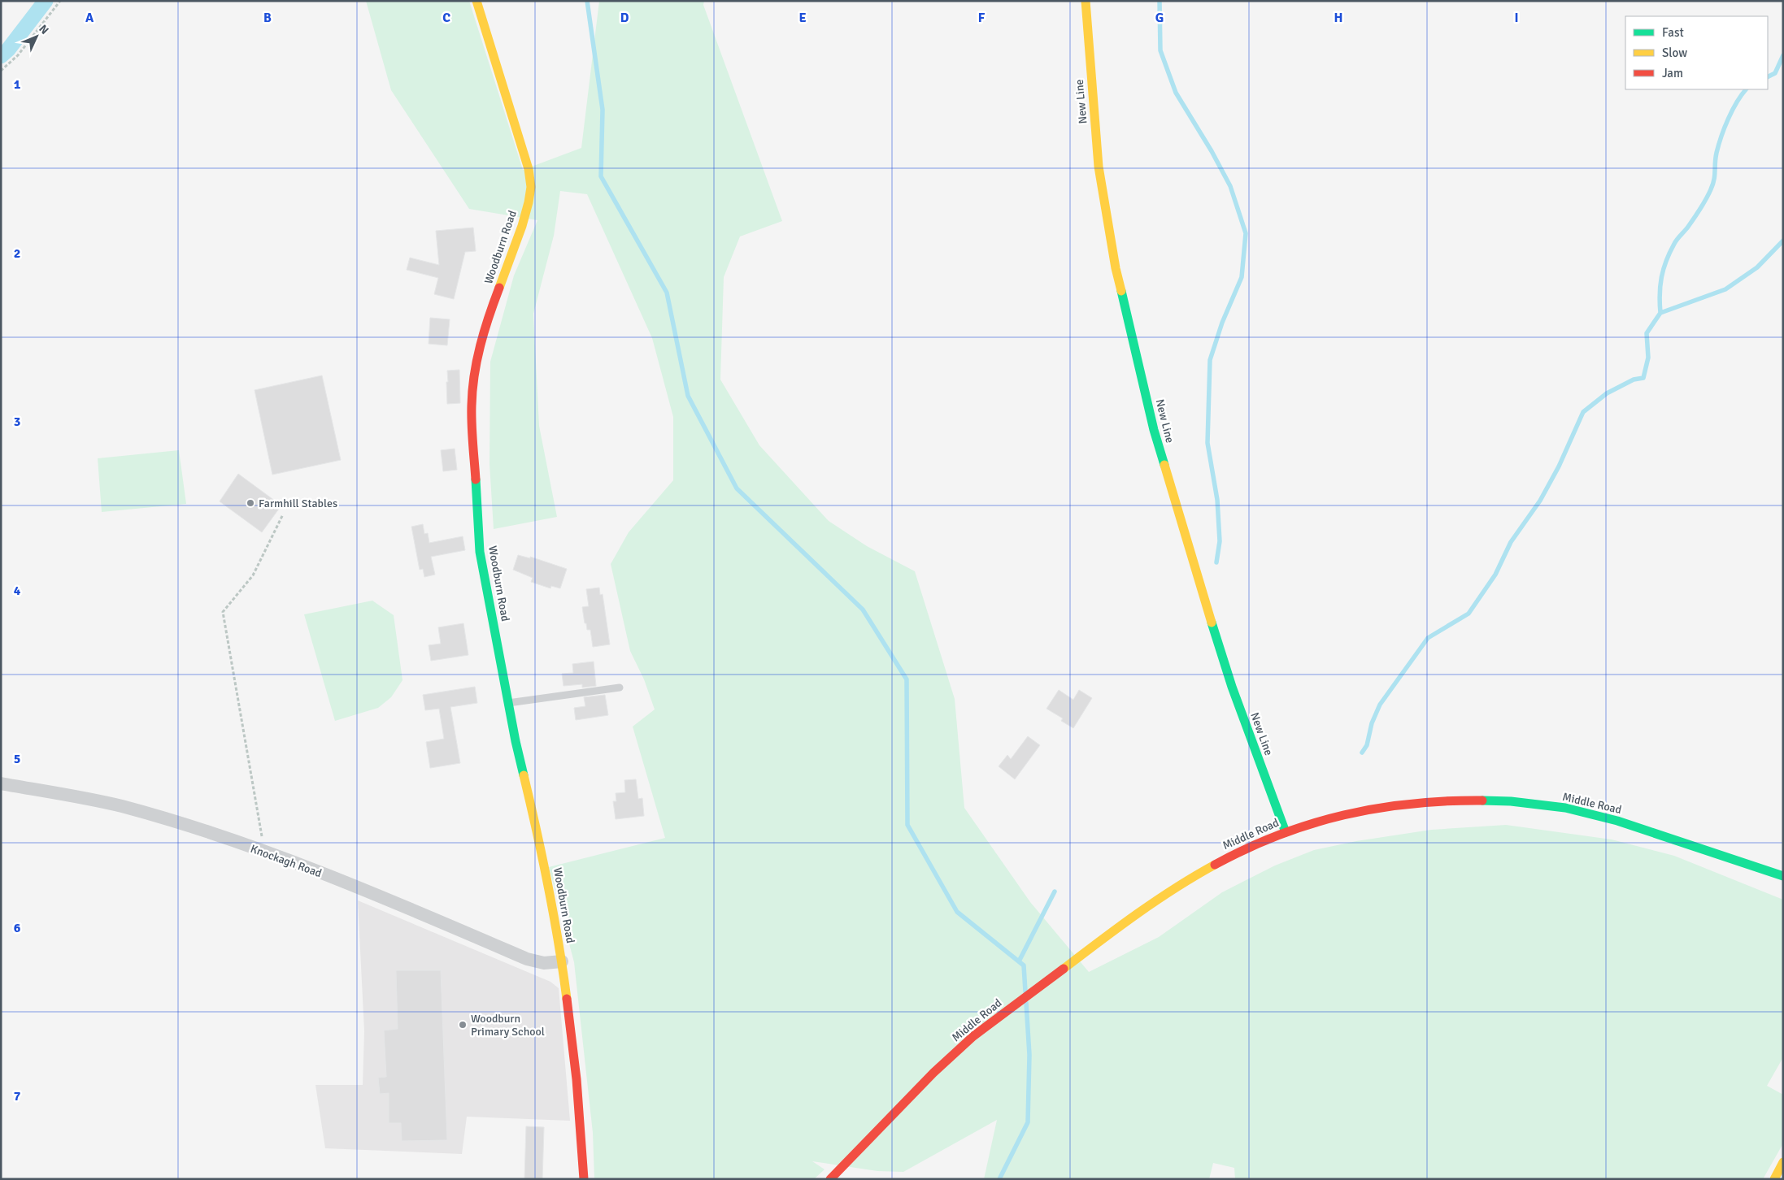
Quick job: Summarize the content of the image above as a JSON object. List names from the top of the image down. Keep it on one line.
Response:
{"streets":{"main road":["New Line","Woodburn Road","Middle Road"],"street":["Knockagh Road"]},"crossings":[["New Line","Middle Road"],["Woodburn Road","Knockagh Road"]],"places":["Farmhill Stables","Woodburn Primary School"],"legend":["Fast","Slow","Jam"],"north":"top right","grid":{"columns":["A","B","C","D","E","F","G","H","I"],"rows":["1","2","3","4","5","6","7"]}}
